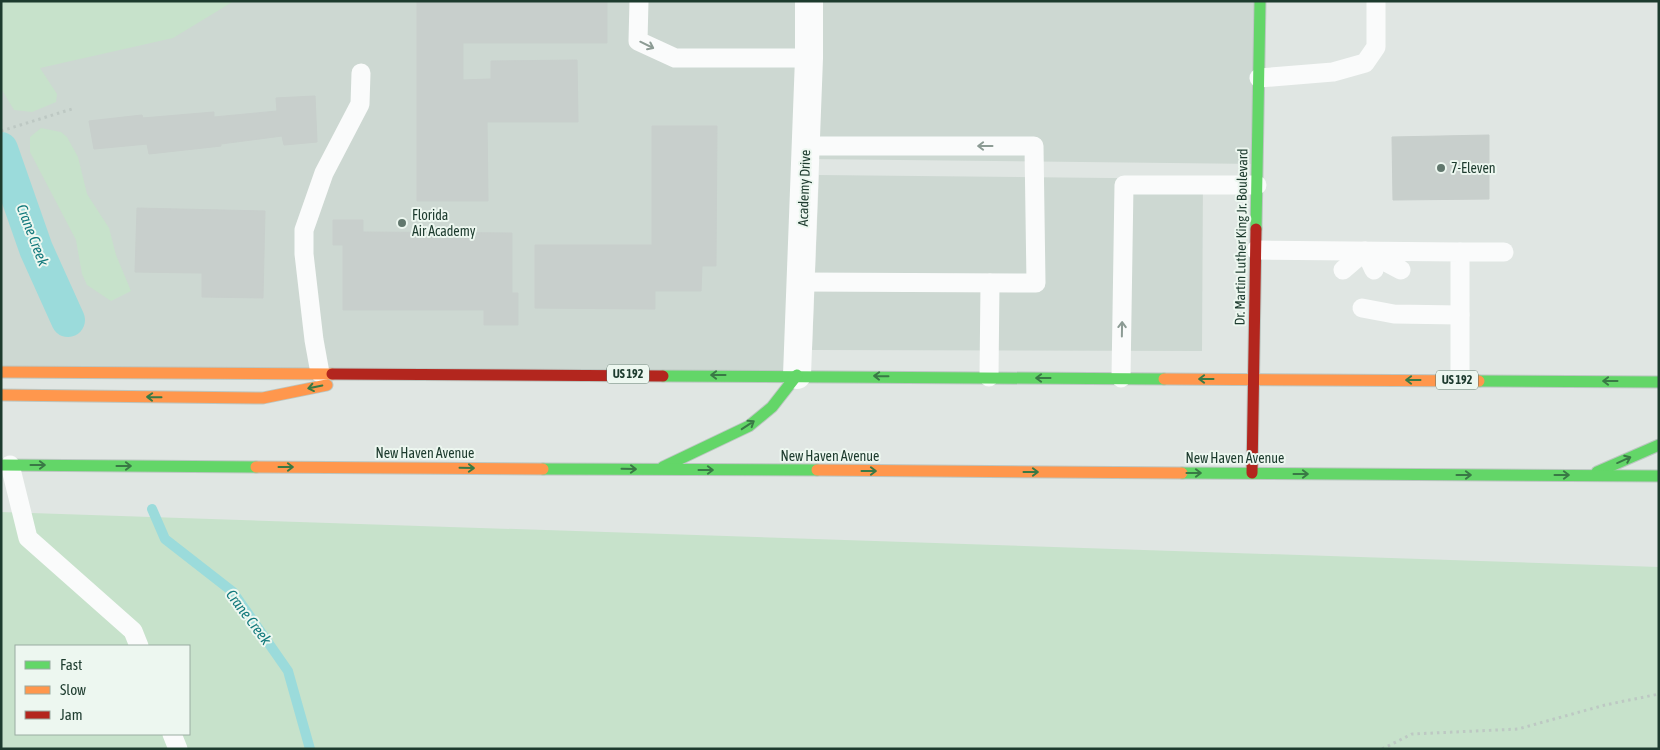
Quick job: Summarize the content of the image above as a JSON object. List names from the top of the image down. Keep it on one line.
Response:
{"streets":{"main road":["Dr. Martin Luther King Jr. Boulevard","US 192","New Haven Avenue"],"street":["Academy Drive"]},"crossings":[["Academy Drive","US 192"],["Dr. Martin Luther King Jr. Boulevard","US 192"],["Dr. Martin Luther King Jr. Boulevard","New Haven Avenue"]],"water":["Crane Creek"],"places":["7-Eleven","Florida Air Academy"],"legend":["Fast","Slow","Jam"]}
